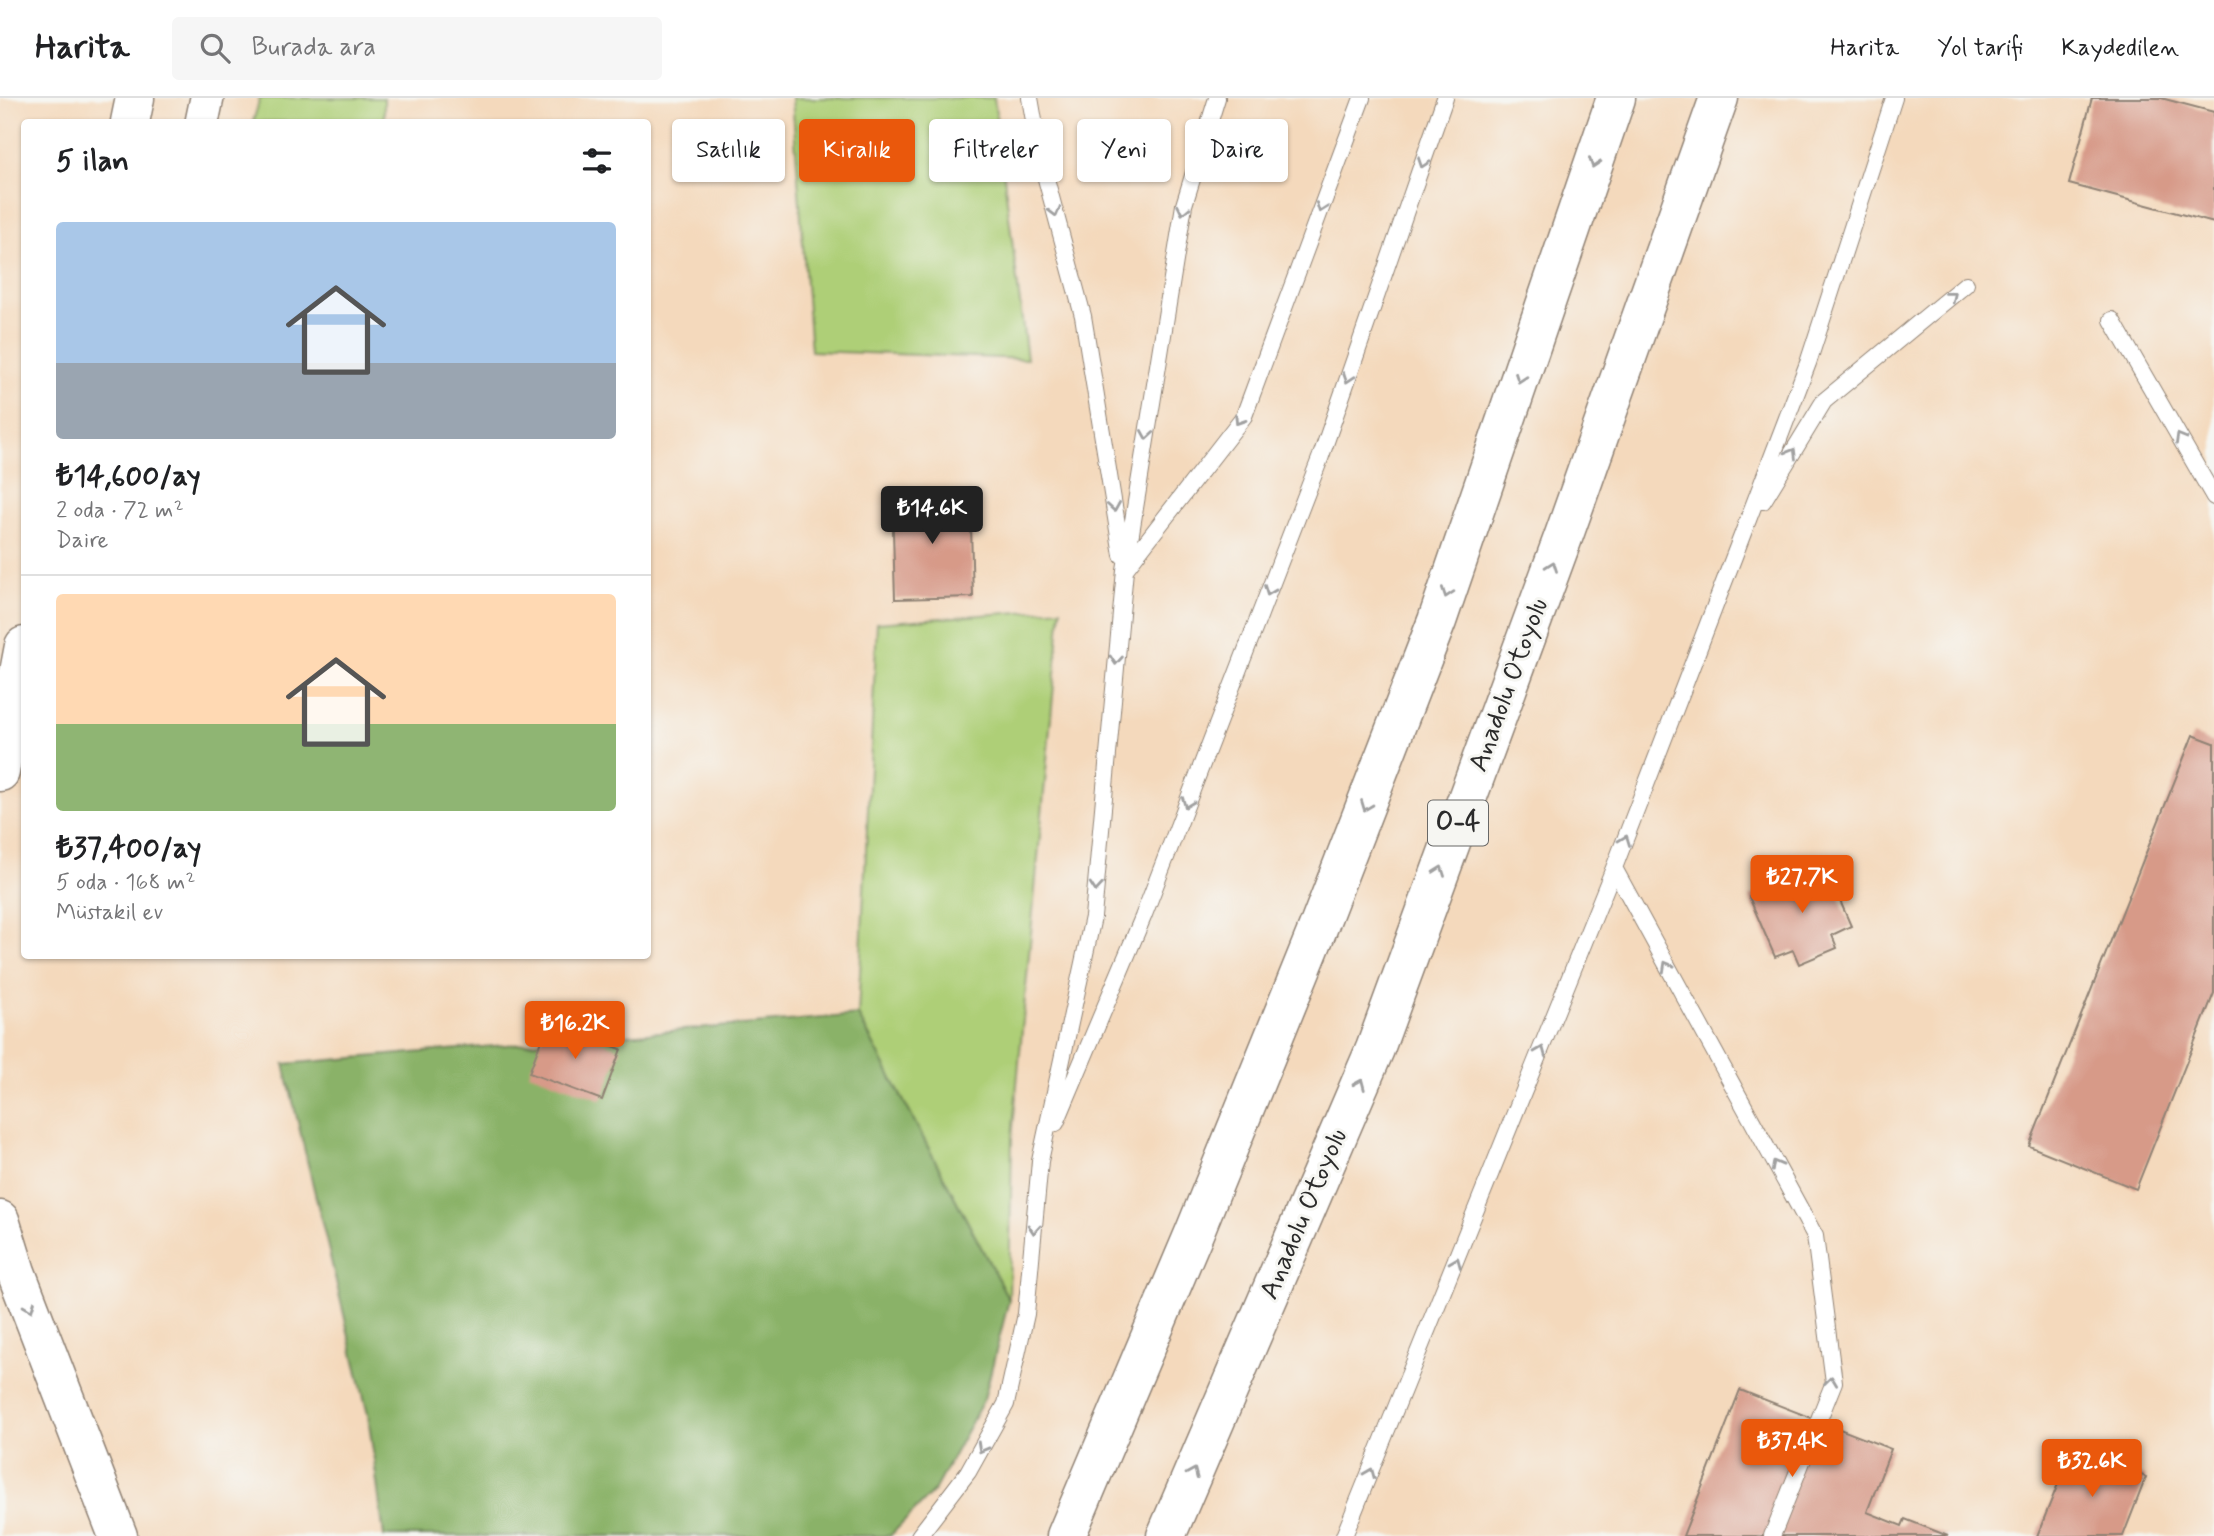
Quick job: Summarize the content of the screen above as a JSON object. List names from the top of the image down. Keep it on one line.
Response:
{"streets":{"main road":["Anadolu Otoyolu","O-4"]},"page":{"header":"Harita","search":"Burada ara","nav":["Harita","Yol tarifi","Kaydedilen"],"chip":["Satılık","Kiralık","Filtreler","Yeni","Daire"],"heading":"5 ilan","list":[{"name":"₺14,600/ay","note":"2 oda · 72 m² · Daire"},{"name":"₺37,400/ay","note":"5 oda · 168 m² · Müstakil ev"}],"price":["₺14.6K","₺27.7K","₺16.2K","₺37.4K","₺32.6K"]}}
